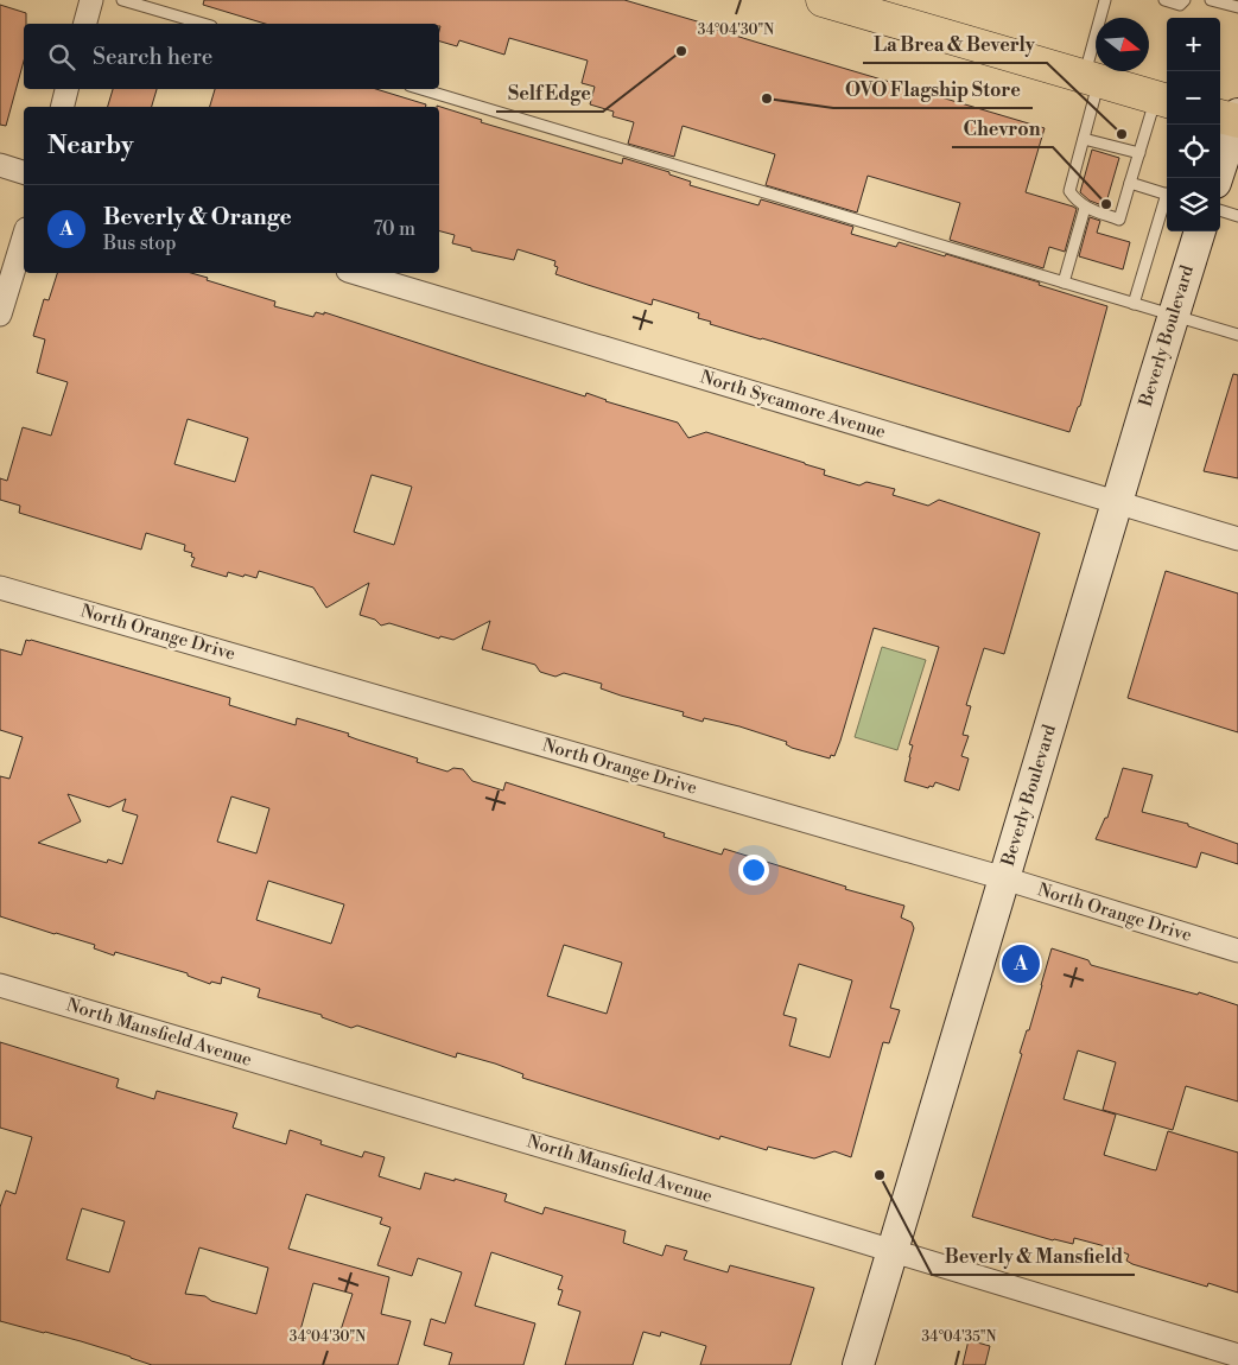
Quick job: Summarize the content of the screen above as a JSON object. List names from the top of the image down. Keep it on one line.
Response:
{"streets":{"main road":["Beverly Boulevard"],"street":["North Sycamore Avenue","North Orange Drive","North Mansfield Avenue"]},"crossings":[["Beverly Boulevard","North Sycamore Avenue"],["Beverly Boulevard","North Orange Drive"],["Beverly Boulevard","North Mansfield Avenue"]],"places":["Self Edge","OVO Flagship Store","La Brea & Beverly","Chevron","Beverly & Mansfield"],"north":"right","page":{"map_buttons":["+","−"],"search":"Search here","heading":"Nearby","list":[{"mark":"A","name":"Beverly & Orange","note":"Bus stop","value":"70 m"}],"pins":"A"},"coordinates":["34°04'30\"N","34°04'35\"N"]}
